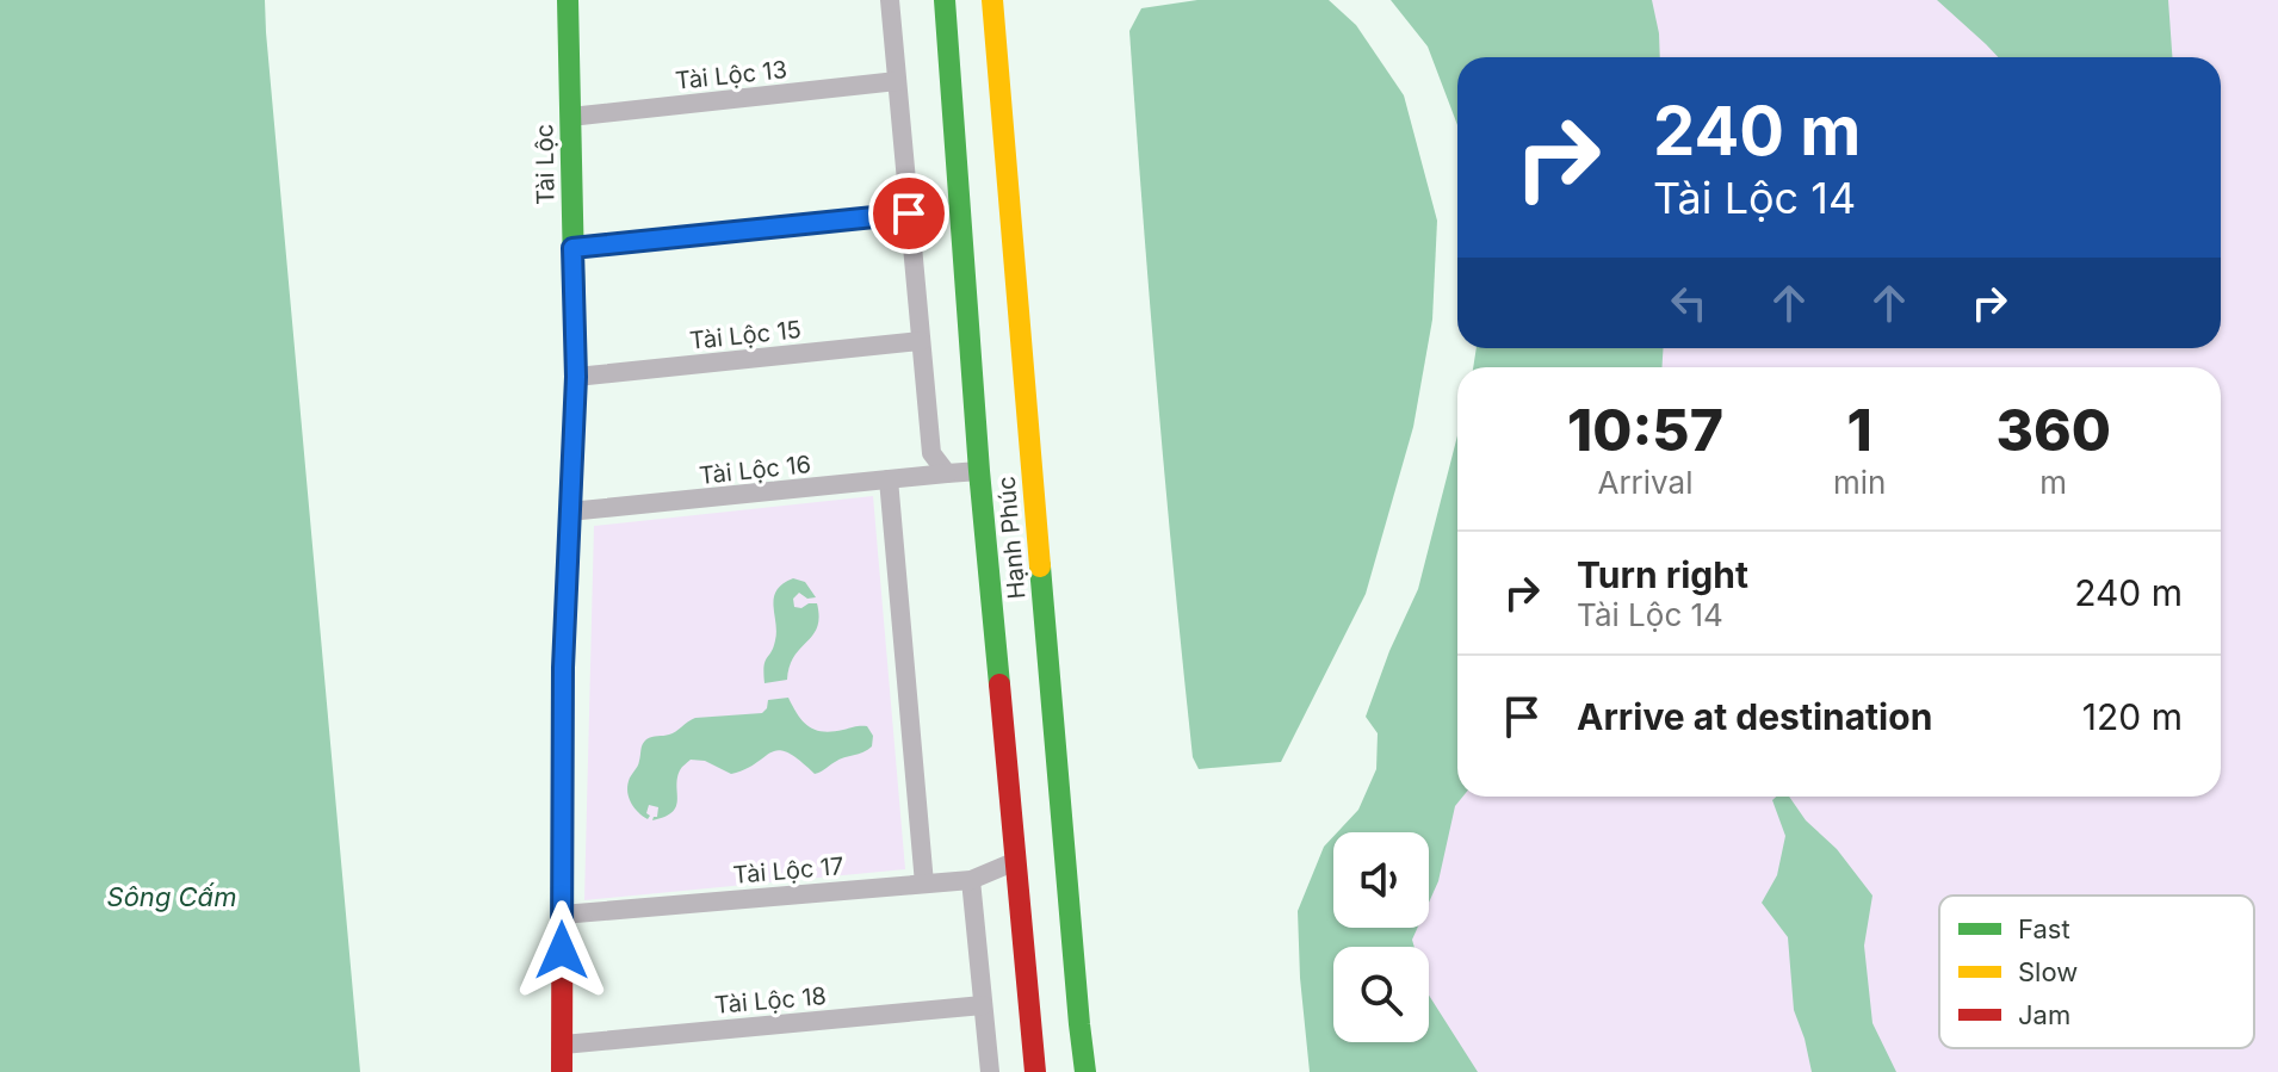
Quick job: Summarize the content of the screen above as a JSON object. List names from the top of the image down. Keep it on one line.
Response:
{"streets":{"street":["Tài Lộc 13","Tài Lộc","Tài Lộc 15","Tài Lộc 16","Hạnh Phúc","Tài Lộc 17","Tài Lộc 18"]},"crossings":[["Tài Lộc 13","Tài Lộc"],["Tài Lộc","Tài Lộc 15"],["Tài Lộc","Tài Lộc 16"],["Tài Lộc","Tài Lộc 17"],["Tài Lộc","Tài Lộc 18"],["Tài Lộc 16","Hạnh Phúc"],["Hạnh Phúc","Tài Lộc 17"]],"water":["Sông Cấm"],"legend":["Fast","Slow","Jam"],"page":{"turn":["240 m","Tài Lộc 14"],"eta":["10:57","Arrival","1","min","360","m"],"list":[{"name":"Turn right","note":"Tài Lộc 14","value":"240 m"},{"name":"Arrive at destination","value":"120 m"}]}}
